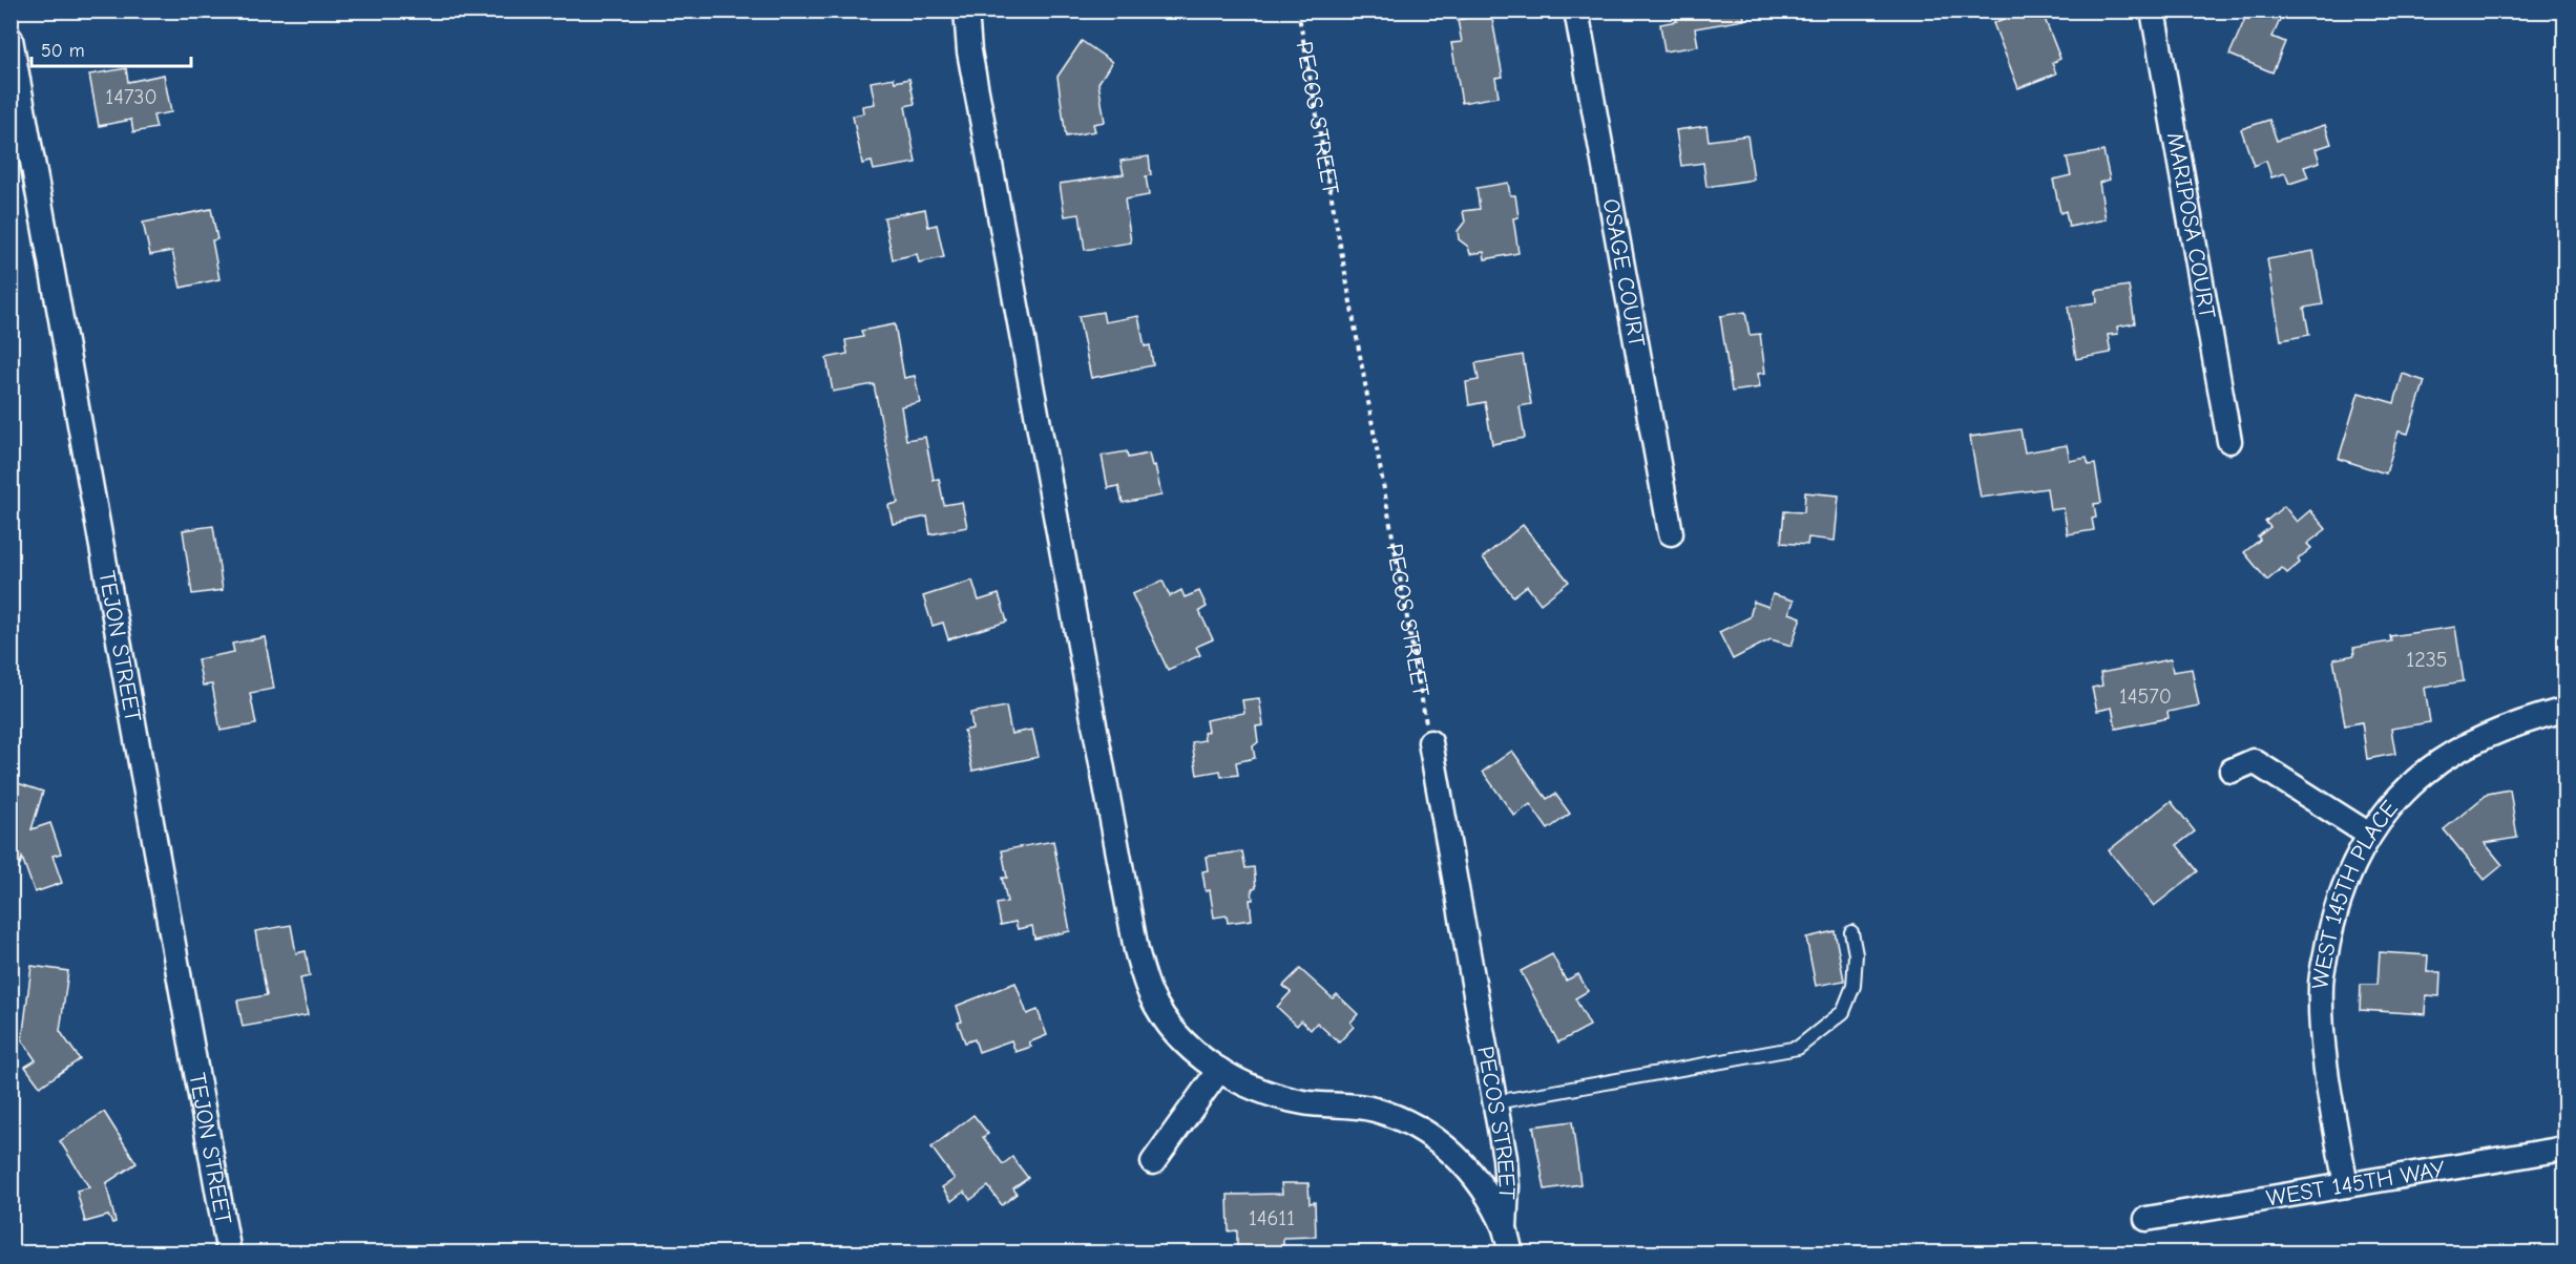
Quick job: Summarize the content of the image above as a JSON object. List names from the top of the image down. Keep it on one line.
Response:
{"streets":{"street":["PECOS STREET","MARIPOSA COURT","OSAGE COURT","TEJON STREET","WEST 145TH PLACE","WEST 145TH WAY"]},"crossings":[["WEST 145TH PLACE","WEST 145TH WAY"]],"house_numbers":["14730","1235","14570","14611"],"scale_bar":"50 m"}
